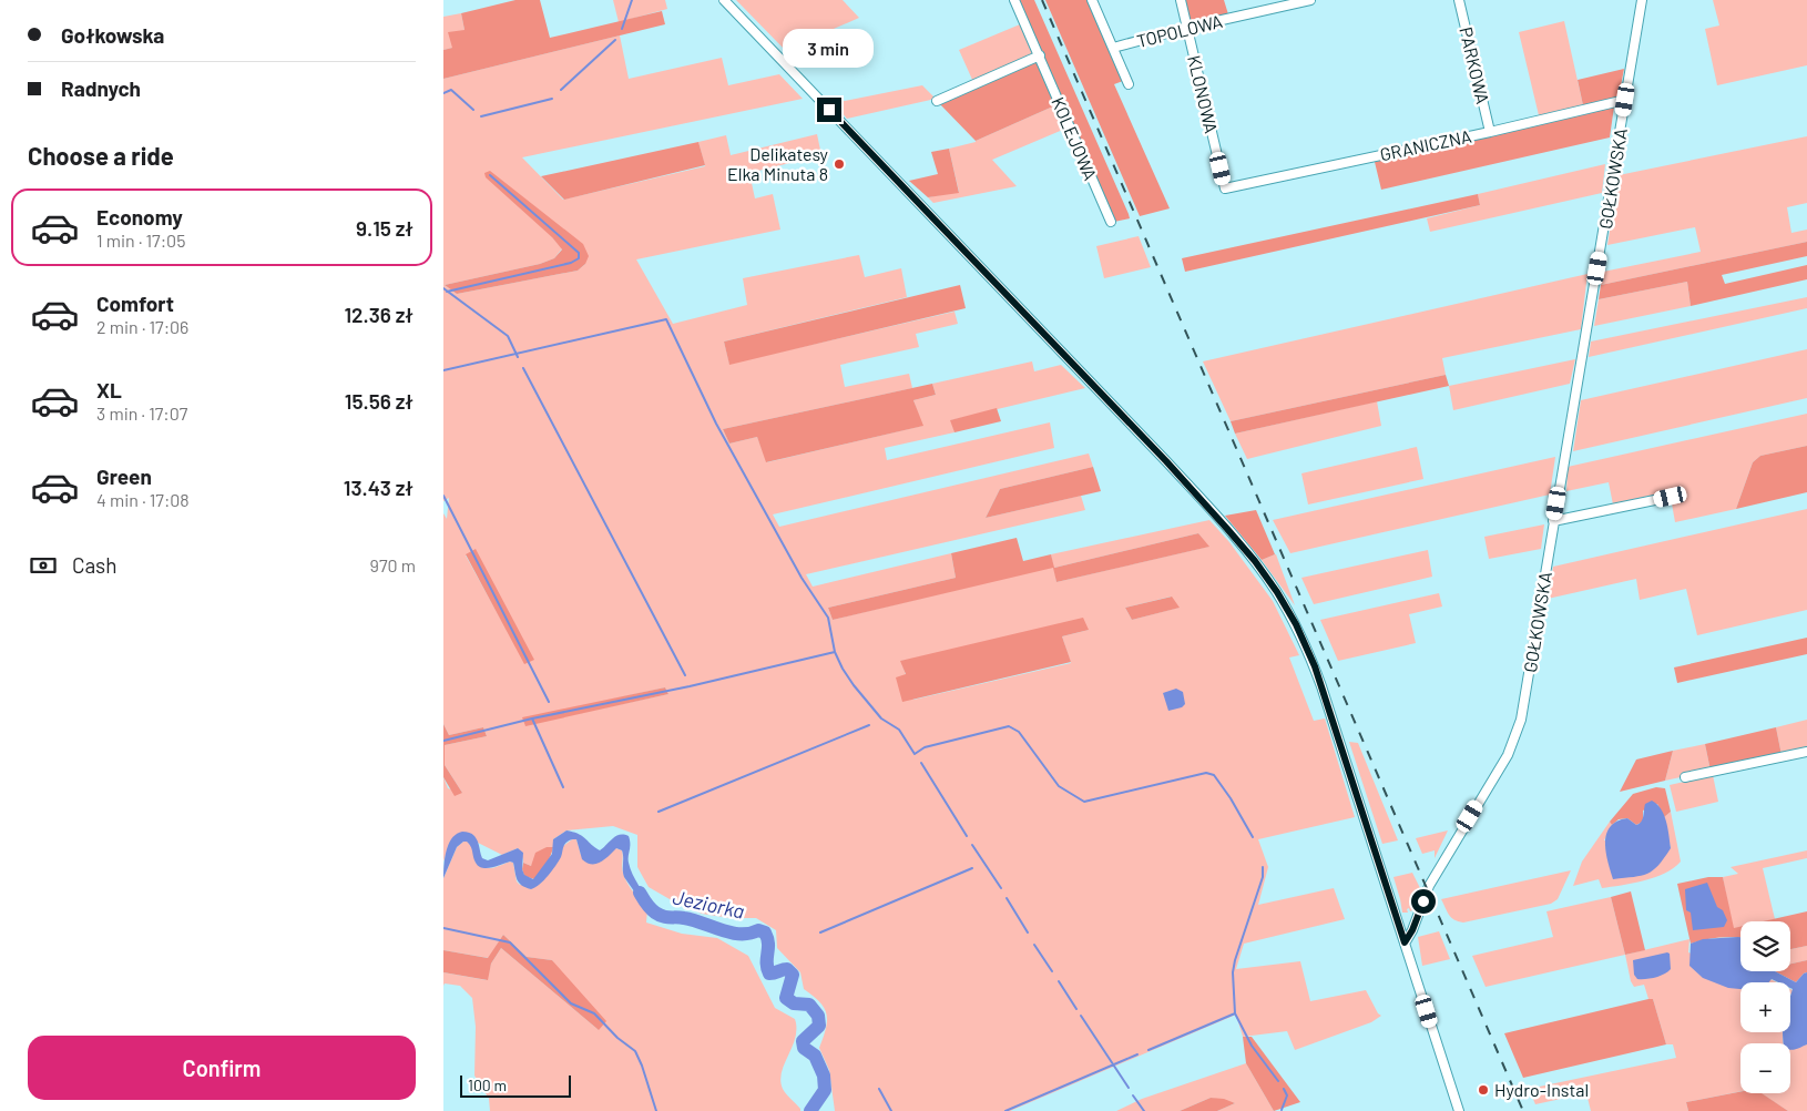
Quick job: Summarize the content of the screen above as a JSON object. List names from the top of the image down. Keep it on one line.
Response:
{"streets":{"street":["TOPOLOWA","PARKOWA","KLONOWA","KOLEJOWA","GRANICZNA","GOŁKOWSKA"]},"crossings":[["TOPOLOWA","KLONOWA"],["PARKOWA","GRANICZNA"],["KLONOWA","GRANICZNA"],["GRANICZNA","GOŁKOWSKA"]],"water":["Jeziorka"],"places":["Delikatesy Elka Minuta 8","Hydro-Instal"],"scale_bar":"100 m","page":{"banner":["Gołkowska","Radnych"],"bubble":"3 min","heading":"Choose a ride","list":[{"name":"Economy","note":"1 min · 17:05","value":"9.15 zł"},{"name":"Comfort","note":"2 min · 17:06","value":"12.36 zł"},{"name":"XL","note":"3 min · 17:07","value":"15.56 zł"},{"name":"Green","note":"4 min · 17:08","value":"13.43 zł"}],"pay":["Cash","970 m"],"map_buttons":["+","−"],"buttons":"Confirm","scale":"100 m"}}
